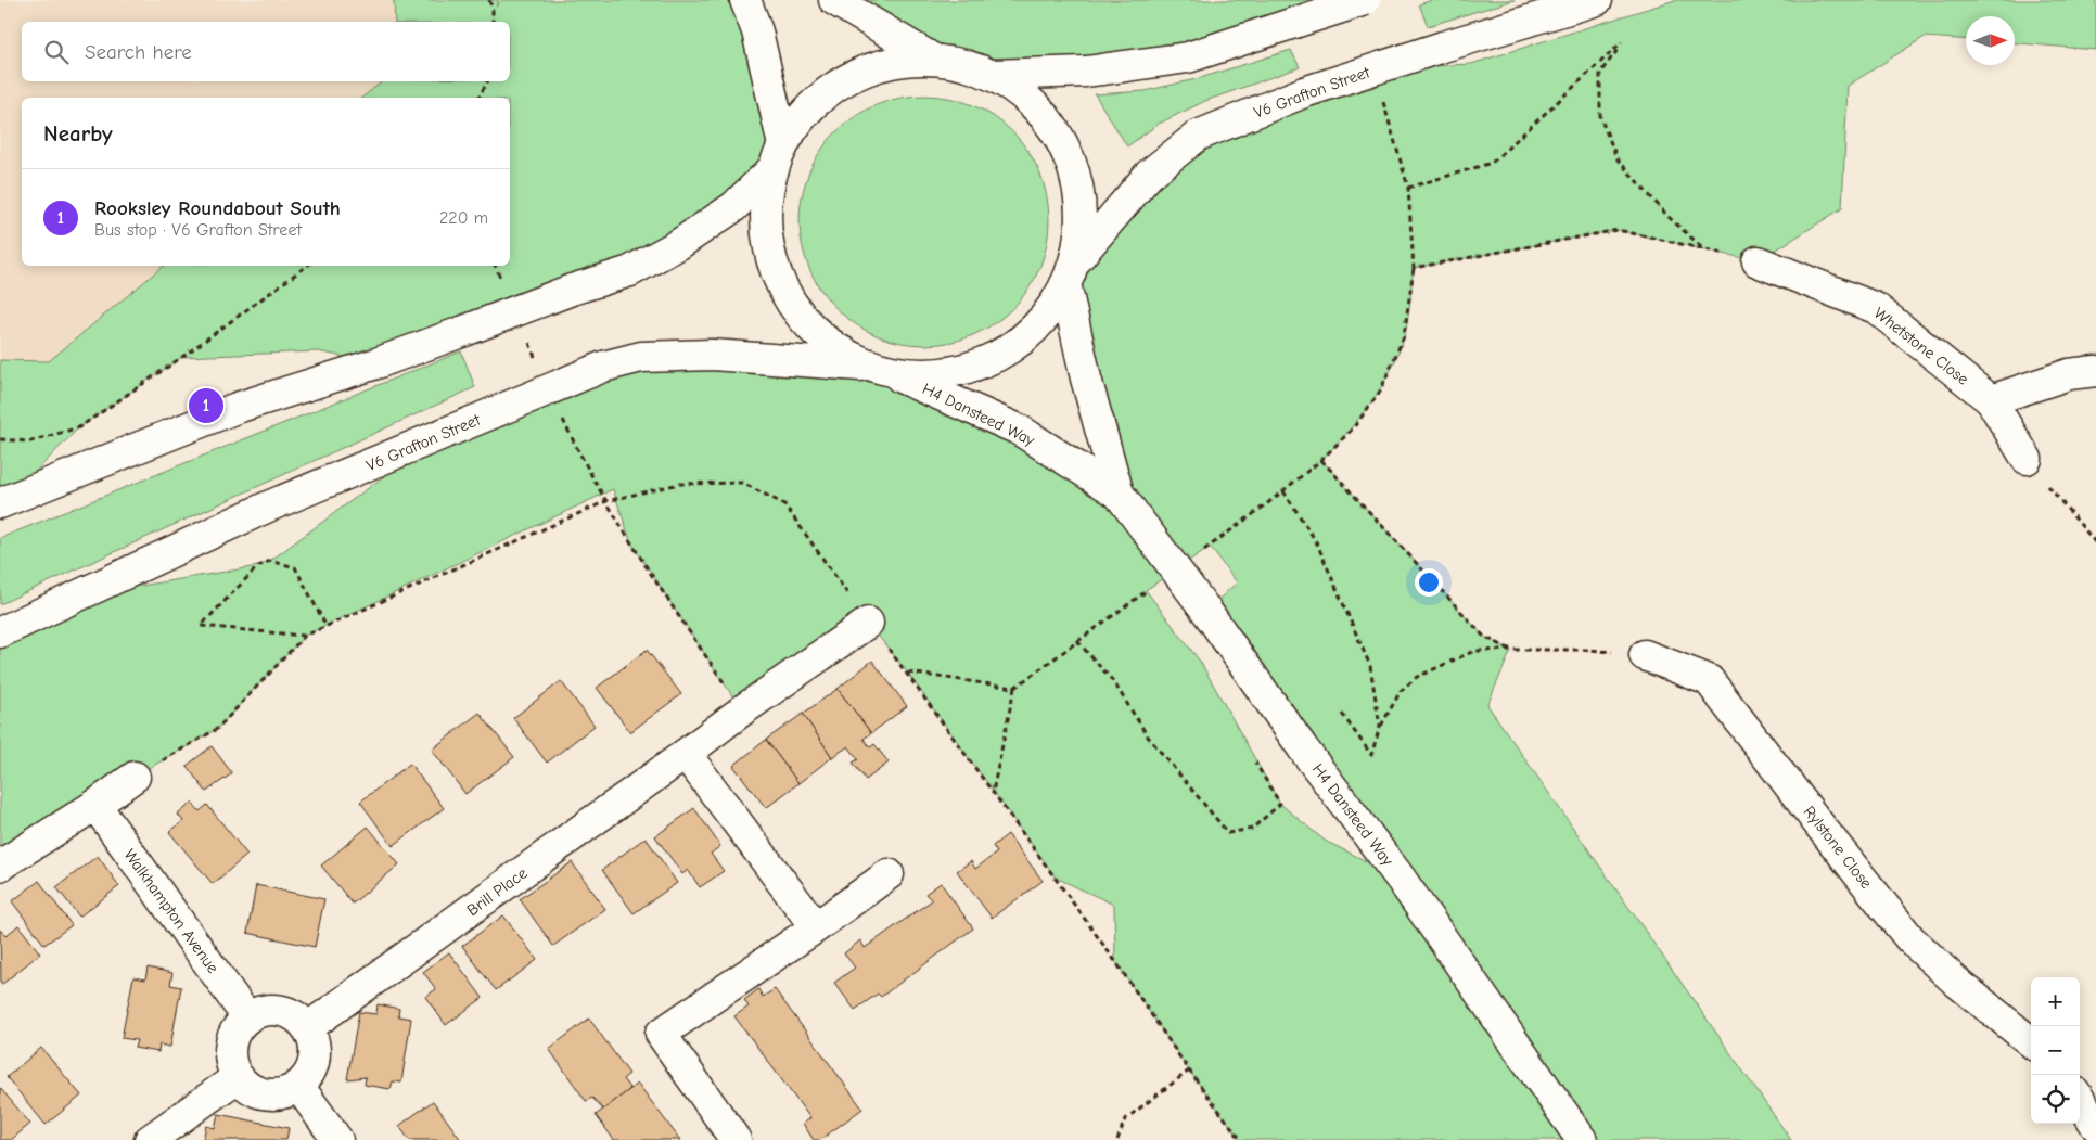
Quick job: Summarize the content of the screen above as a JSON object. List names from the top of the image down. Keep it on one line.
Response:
{"streets":{"street":["V6 Grafton Street","Whetstone Close","H4 Dansteed Way","Rylstone Close","Brill Place","Walkhampton Avenue"]},"crossings":[["V6 Grafton Street","H4 Dansteed Way"],["Brill Place","Walkhampton Avenue"]],"north":"right","page":{"search":"Search here","heading":"Nearby","list":[{"mark":"1","name":"Rooksley Roundabout South","note":"Bus stop · V6 Grafton Street","value":"220 m"}],"pins":"1","map_buttons":["+","−"]}}
